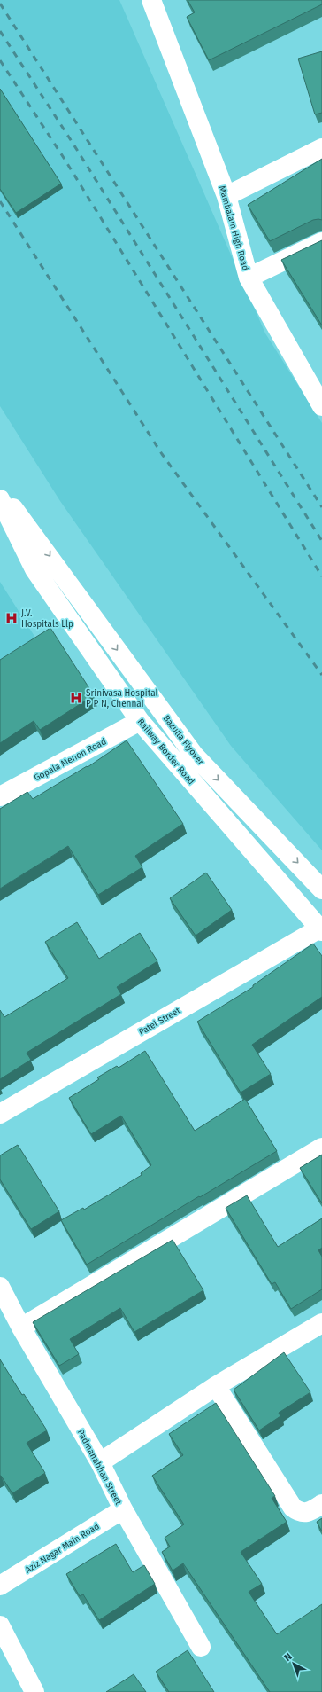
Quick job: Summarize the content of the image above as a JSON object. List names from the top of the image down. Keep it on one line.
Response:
{"streets":{"street":["Mambalam High Road","Bazulla Flyover","Railway Border Road","Gopala Menon Road","Patel Street","Padmanabhan Street","Aziz Nagar Main Road"]},"crossings":[["Railway Border Road","Gopala Menon Road"],["Railway Border Road","Patel Street"],["Padmanabhan Street","Aziz Nagar Main Road"]],"one_way":["Bazulla Flyover"],"places":{"hospital":["J.V. Hospitals Llp","Srinivasa Hospital P P N, Chennai"]},"north":"top left"}
